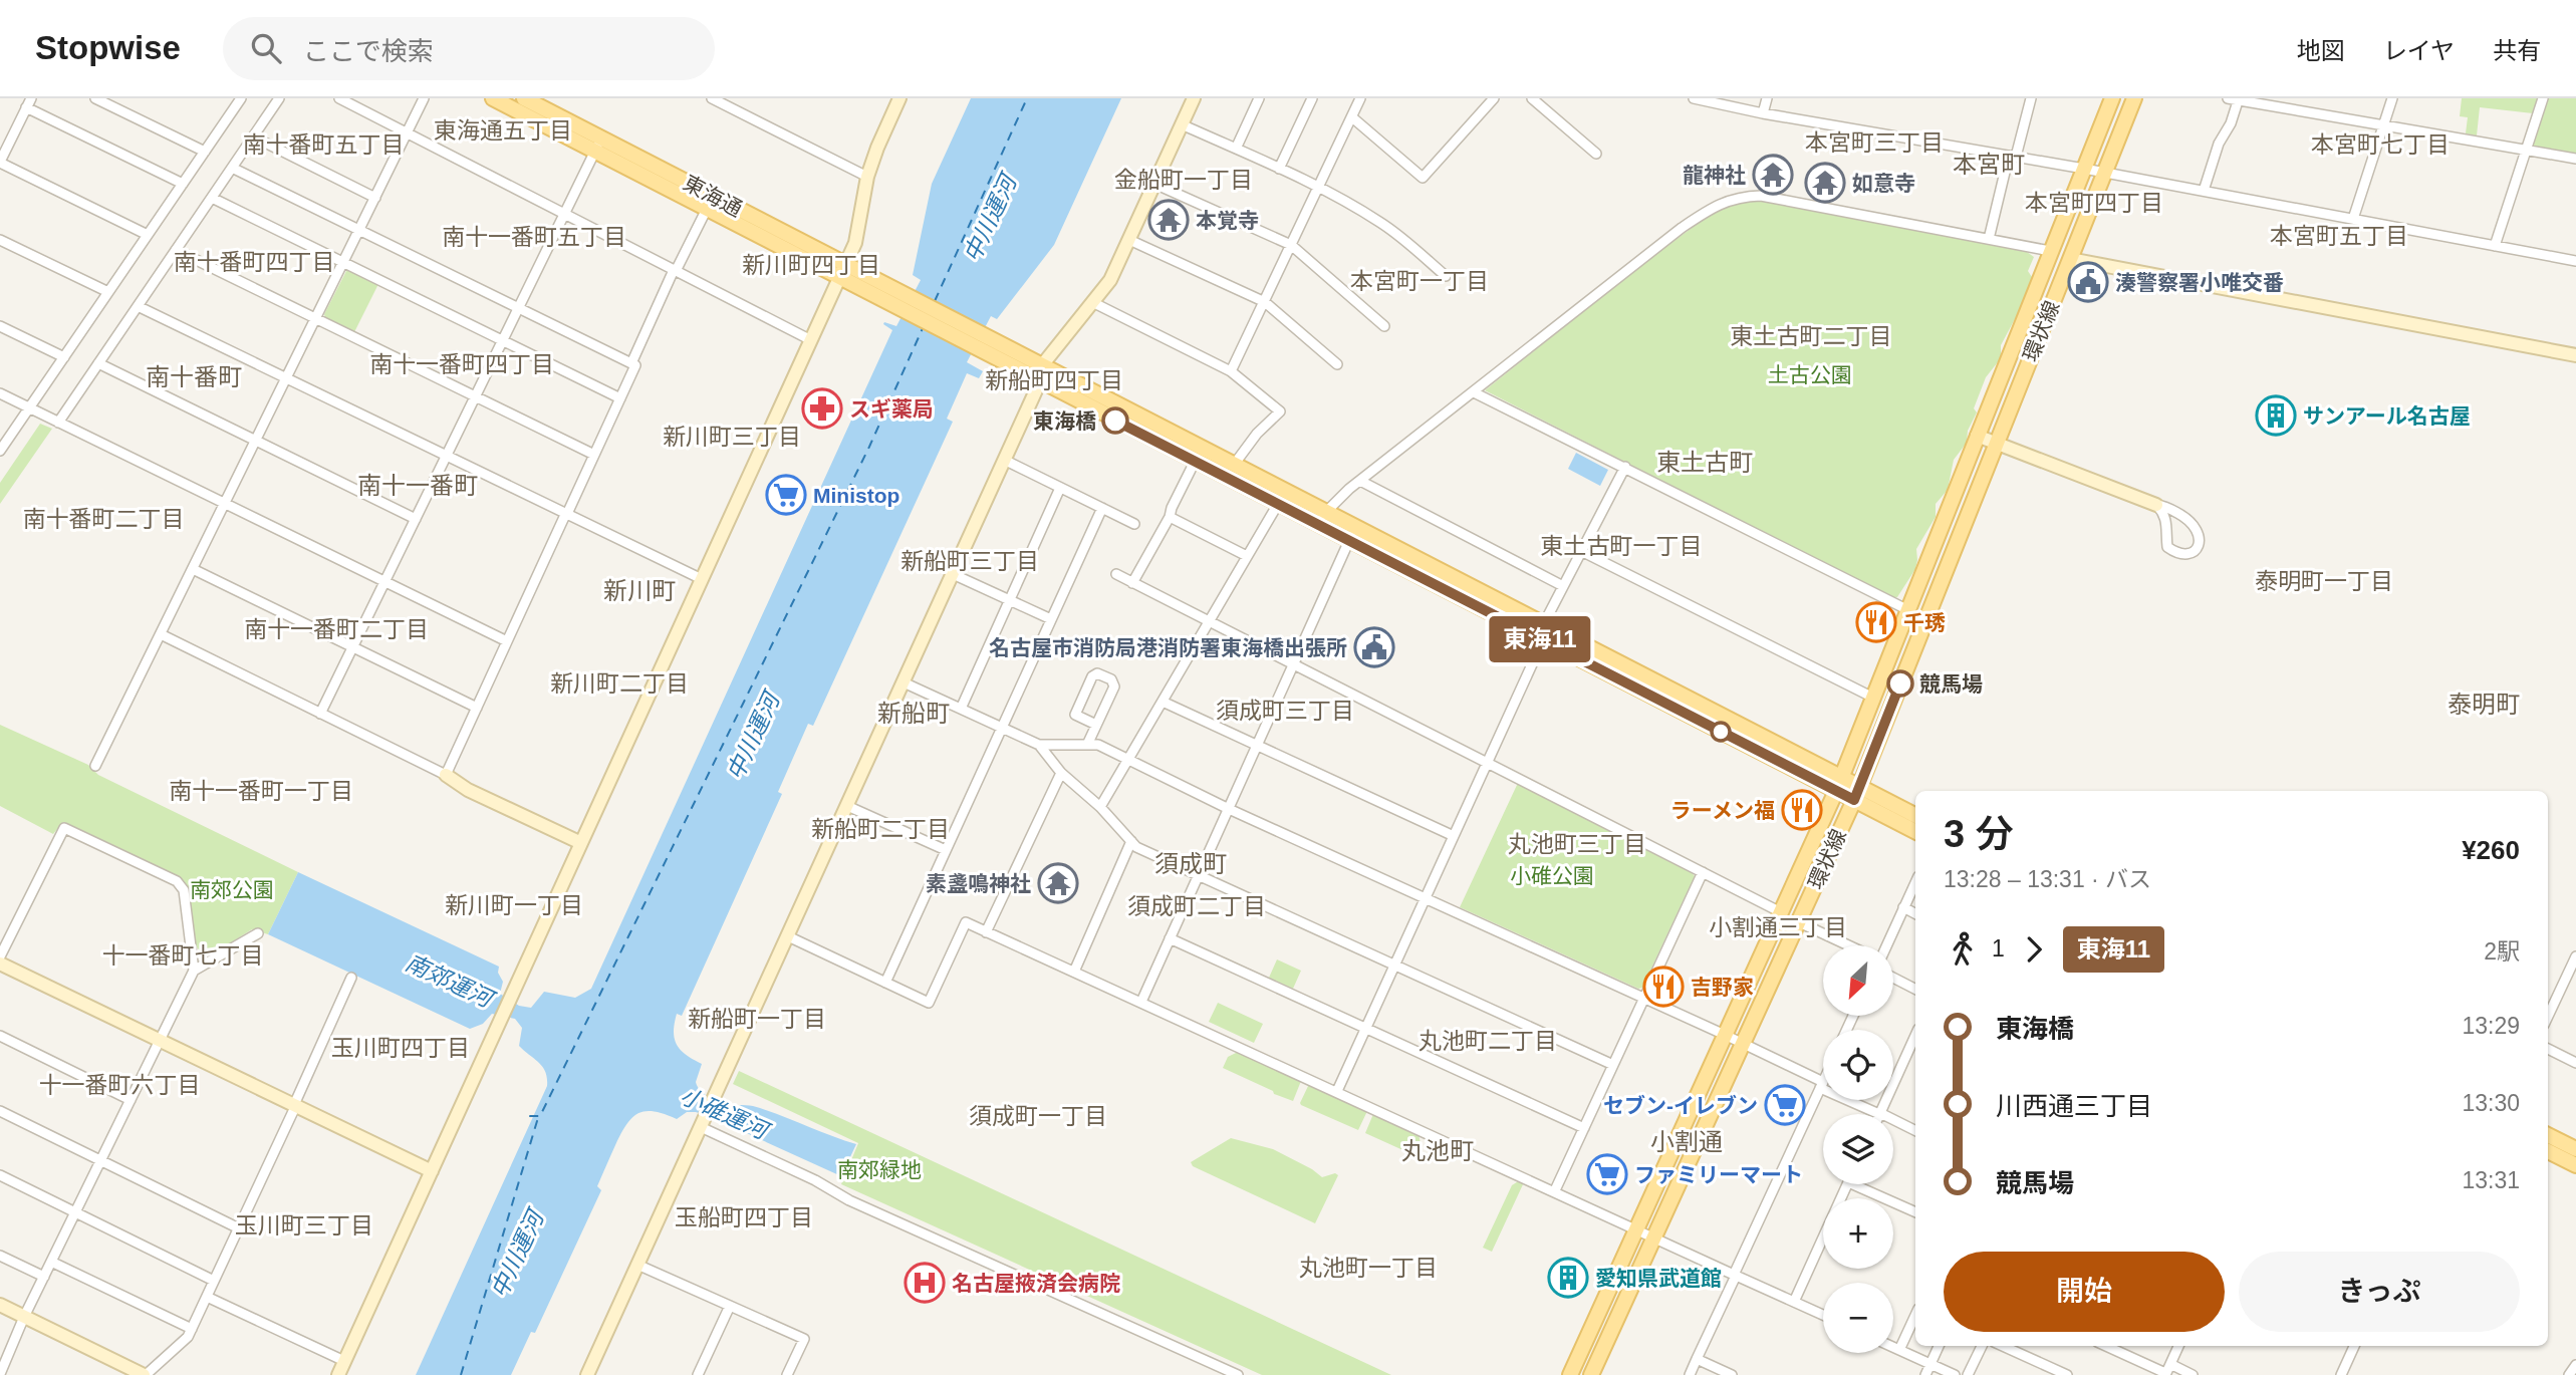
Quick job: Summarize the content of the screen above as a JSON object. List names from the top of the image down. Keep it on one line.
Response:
{"streets":{"main road":["東海通","環状線"]},"districts":["東海通五丁目","本宮町三丁目","南十番町五丁目","本宮町七丁目","本宮町","金船町一丁目","本宮町四丁目","本宮町五丁目","南十一番町五丁目","南十番町四丁目","新川町四丁目","本宮町一丁目","東土古町二丁目","南十一番町四丁目","南十番町","新船町四丁目","新川町三丁目","東土古町","南十一番町","南十番町二丁目","東土古町一丁目","新船町三丁目","泰明町一丁目","新川町","南十一番町二丁目","新川町二丁目","泰明町","須成町三丁目","新船町","南十一番町一丁目","新船町二丁目","丸池町三丁目","須成町","新川町一丁目","須成町二丁目","小割通三丁目","十一番町七丁目","新船町一丁目","丸池町二丁目","玉川町四丁目","十一番町六丁目","須成町一丁目","小割通","丸池町","玉船町四丁目","玉川町三丁目","丸池町一丁目"],"water":["中川運河","南郊運河","小碓運河"],"parks":["土古公園","小碓公園","南郊公園","南郊緑地"],"places":{"temple":["龍神社","如意寺","本覚寺","素盞鳴神社"],"public building":["湊警察署小唯交番","名古屋市消防局港消防署東海橋出張所"],"pharmacy":["スギ薬局"],"building":["サンアール名古屋","愛知県武道館"],"other":["東海橋","競馬場"],"supermarket":["Ministop","セブン-イレブン","ファミリーマート"],"restaurant":["千琇","ラーメン福","吉野家"],"hospital":["名古屋掖済会病院"]},"lines":["bus line 東海11"],"north":"bottom left","page":{"header":"Stopwise","search":"ここで検索","nav":["地図","レイヤ","共有"],"on_map":"東海11","heading":["3 分","13:28 – 13:31 · バス","¥260"],"legs":["1","東海11","2駅"],"map_buttons":["+","−"],"list":[{"name":"東海橋","value":"13:29"},{"name":"川西通三丁目","value":"13:30"},{"name":"競馬場","value":"13:31"}],"buttons":["開始","きっぷ"]}}
